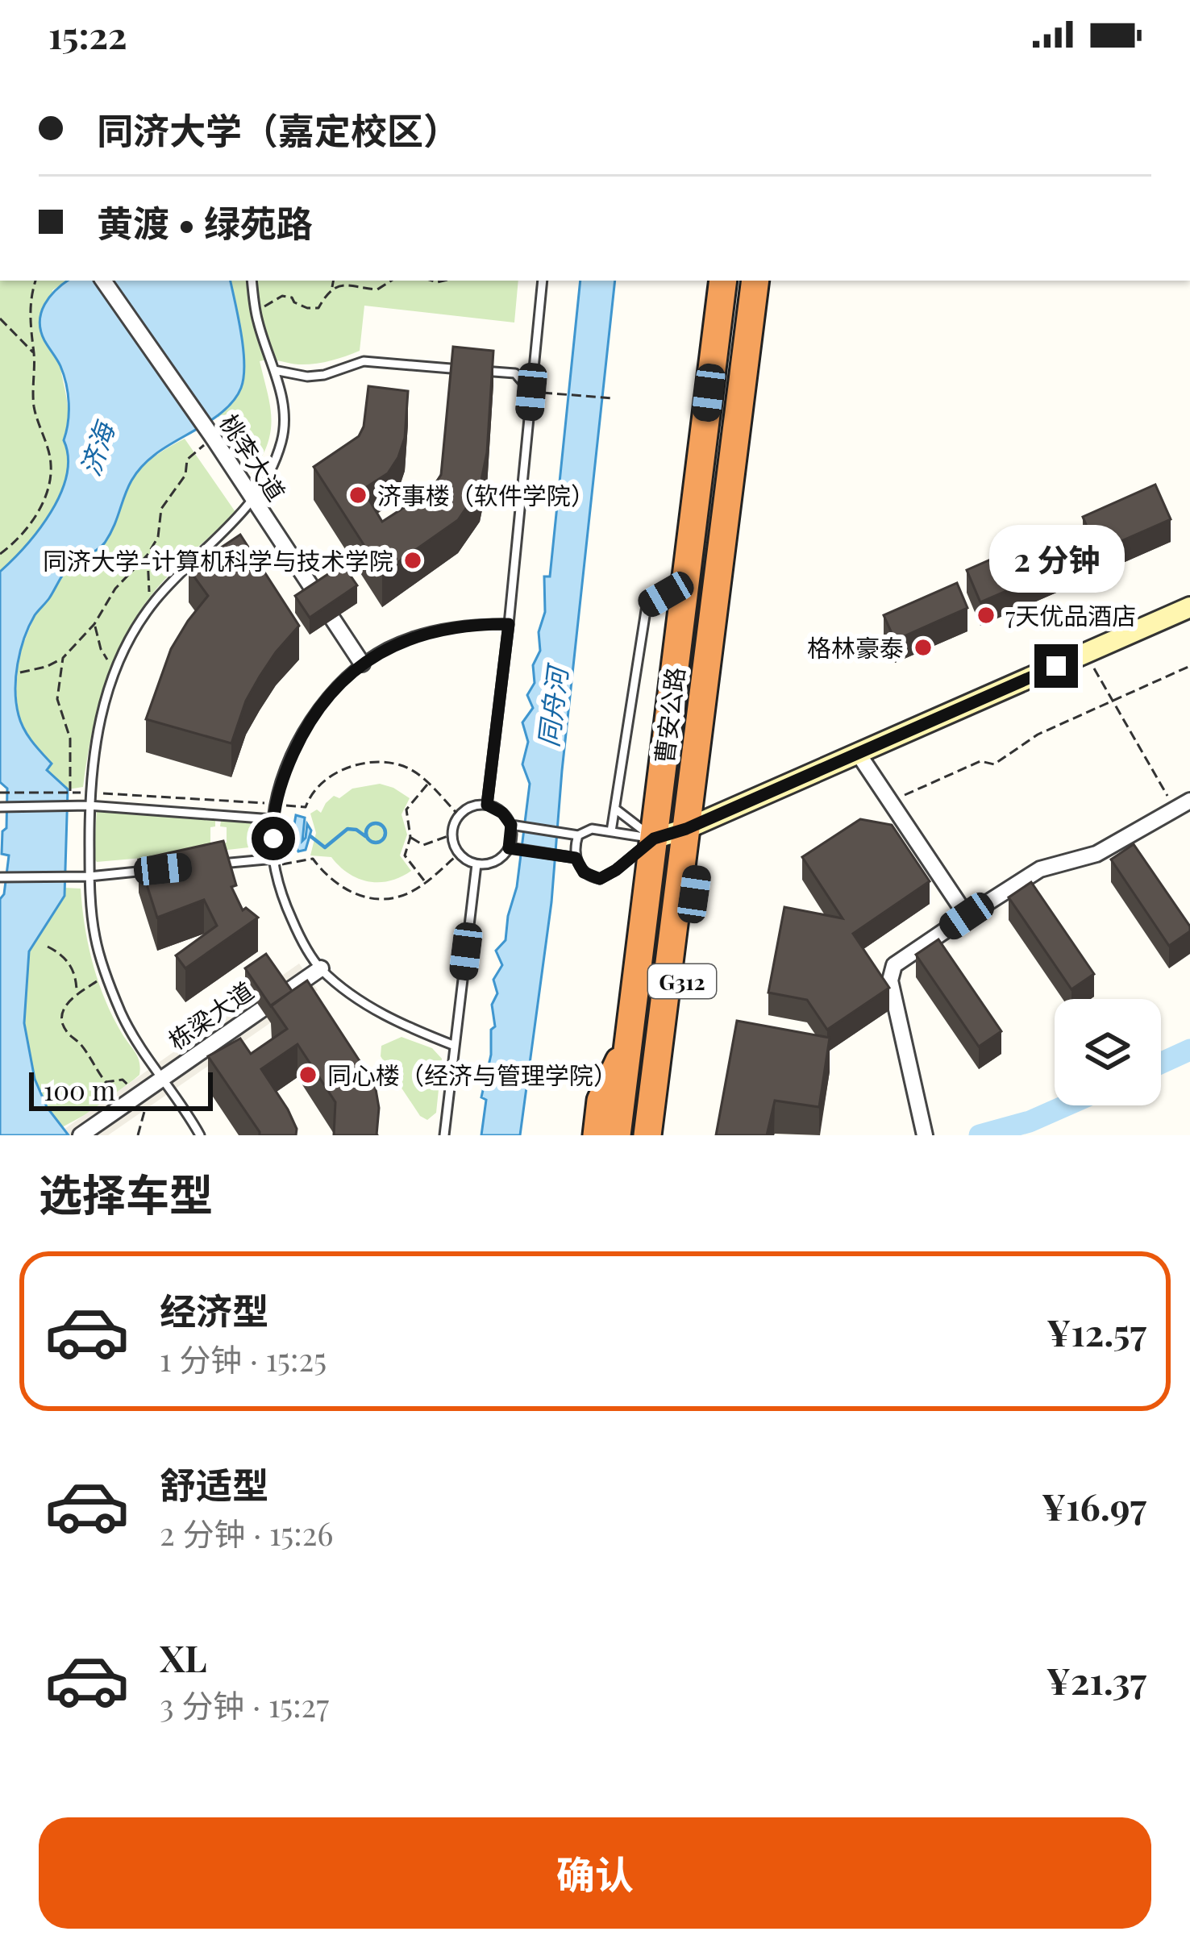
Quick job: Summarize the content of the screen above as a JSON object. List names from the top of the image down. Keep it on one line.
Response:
{"streets":{"highway":["曹安公路","G312"],"street":["桃李大道","栋梁大道"]},"water":["济海","同舟河"],"places":["济事楼（软件学院）","同济大学-计算机科学与技术学院","7天优品酒店","格林豪泰","同心楼（经济与管理学院）"],"scale_bar":"100 m","page":{"status":"15:22","banner":["同济大学（嘉定校区）","黄渡 • 绿苑路"],"bubble":"2 分钟","scale":"100 m","heading":"选择车型","list":[{"name":"经济型","note":"1 分钟 · 15:25","value":"¥12.57"},{"name":"舒适型","note":"2 分钟 · 15:26","value":"¥16.97"},{"name":"XL","note":"3 分钟 · 15:27","value":"¥21.37"}],"buttons":"确认"}}
